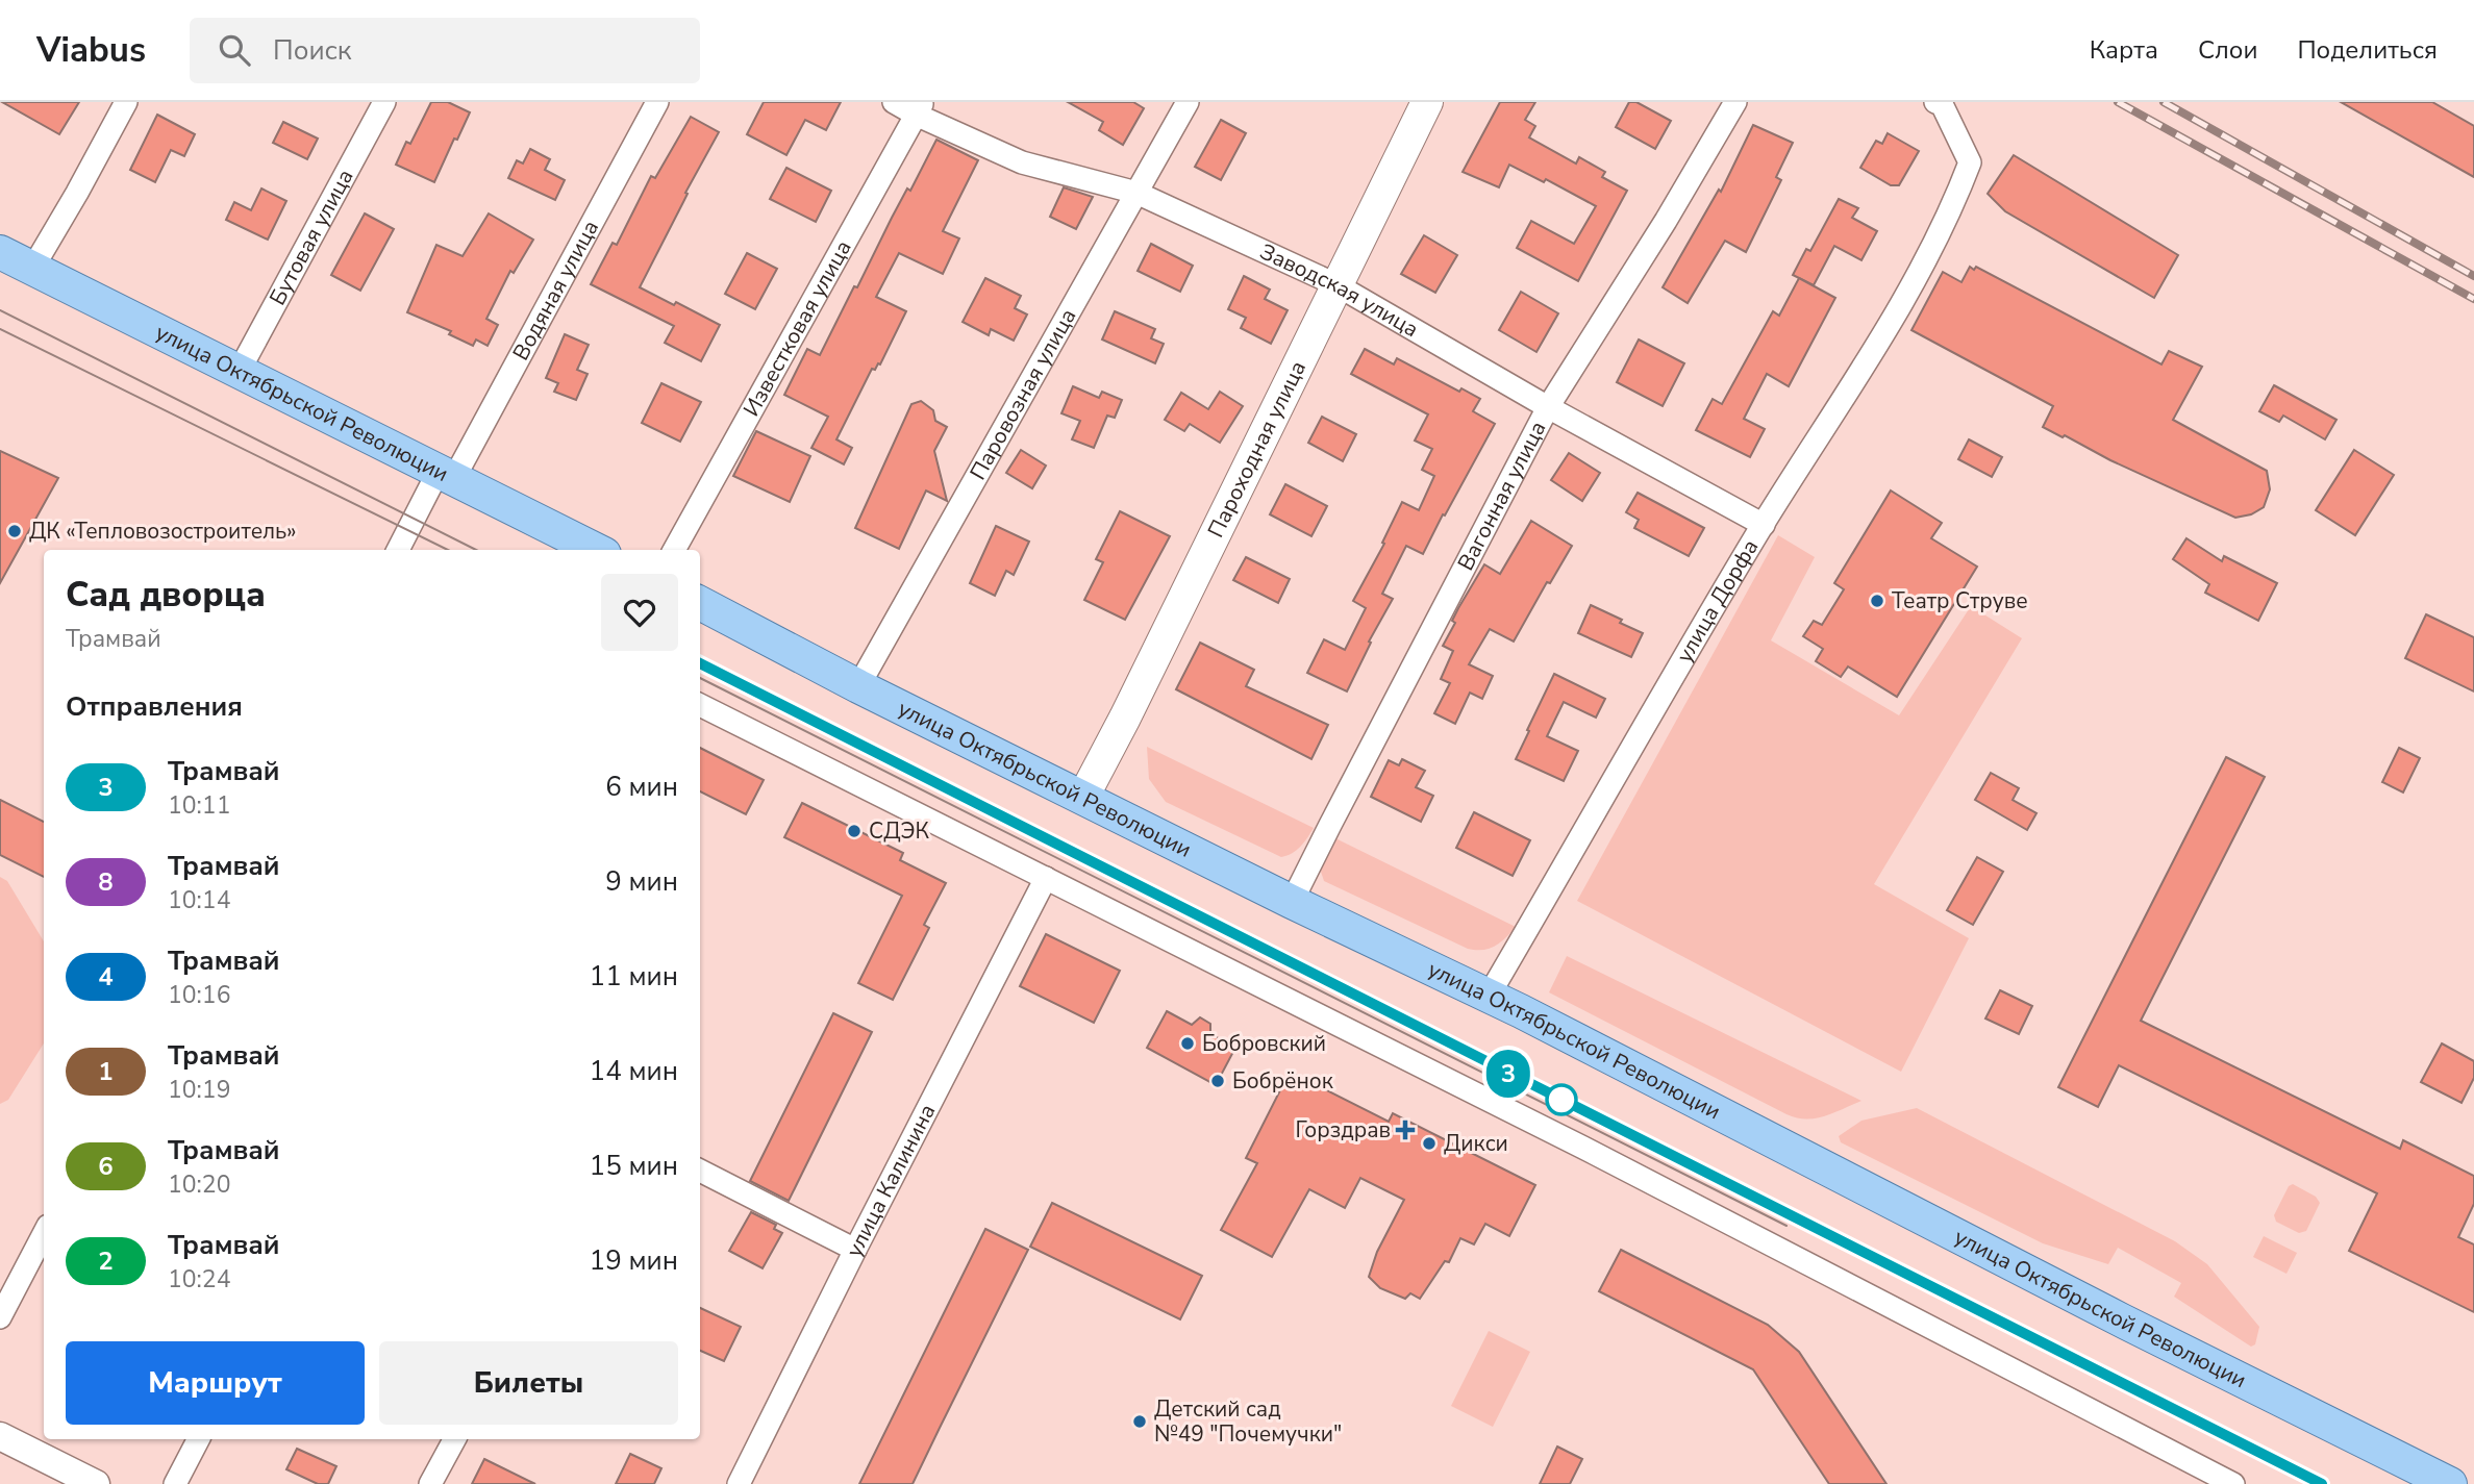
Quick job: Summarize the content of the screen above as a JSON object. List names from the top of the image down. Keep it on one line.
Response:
{"streets":{"main road":["улица Октябрьской Революции","Пароходная улица"],"street":["Бутовая улица","Водяная улица","Заводская улица","Известковая улица","Паровозная улица","Вагонная улица","улица Дорфа","улица Калинина"]},"crossings":[["Бутовая улица","улица Октябрьской Революции"],["Водяная улица","улица Октябрьской Революции"],["Заводская улица","Известковая улица"],["Заводская улица","Паровозная улица"],["Заводская улица","Пароходная улица"],["Заводская улица","Вагонная улица"],["Заводская улица","улица Дорфа"],["Паровозная улица","улица Октябрьской Революции"],["улица Октябрьской Революции","Пароходная улица"],["улица Октябрьской Революции","Вагонная улица"],["улица Октябрьской Революции","улица Дорфа"]],"places":{"other":["ДК «Тепловозостроитель»","Театр Струве","СДЭК","Бобровский","Бобрёнок","Дикси","Детский сад №49 \"Почемучки\""],"health":["Горздрав"]},"lines":["tram line 3"],"page":{"header":"Viabus","search":"Поиск","nav":["Карта","Слои","Поделиться"],"on_map":"3","heading":[["Сад дворца","Трамвай"],"Отправления"],"list":[{"mark":"3","name":"Трамвай","note":"10:11","value":"6 мин"},{"mark":"8","name":"Трамвай","note":"10:14","value":"9 мин"},{"mark":"4","name":"Трамвай","note":"10:16","value":"11 мин"},{"mark":"1","name":"Трамвай","note":"10:19","value":"14 мин"},{"mark":"6","name":"Трамвай","note":"10:20","value":"15 мин"},{"mark":"2","name":"Трамвай","note":"10:24","value":"19 мин"}],"buttons":["Маршрут","Билеты"]}}
